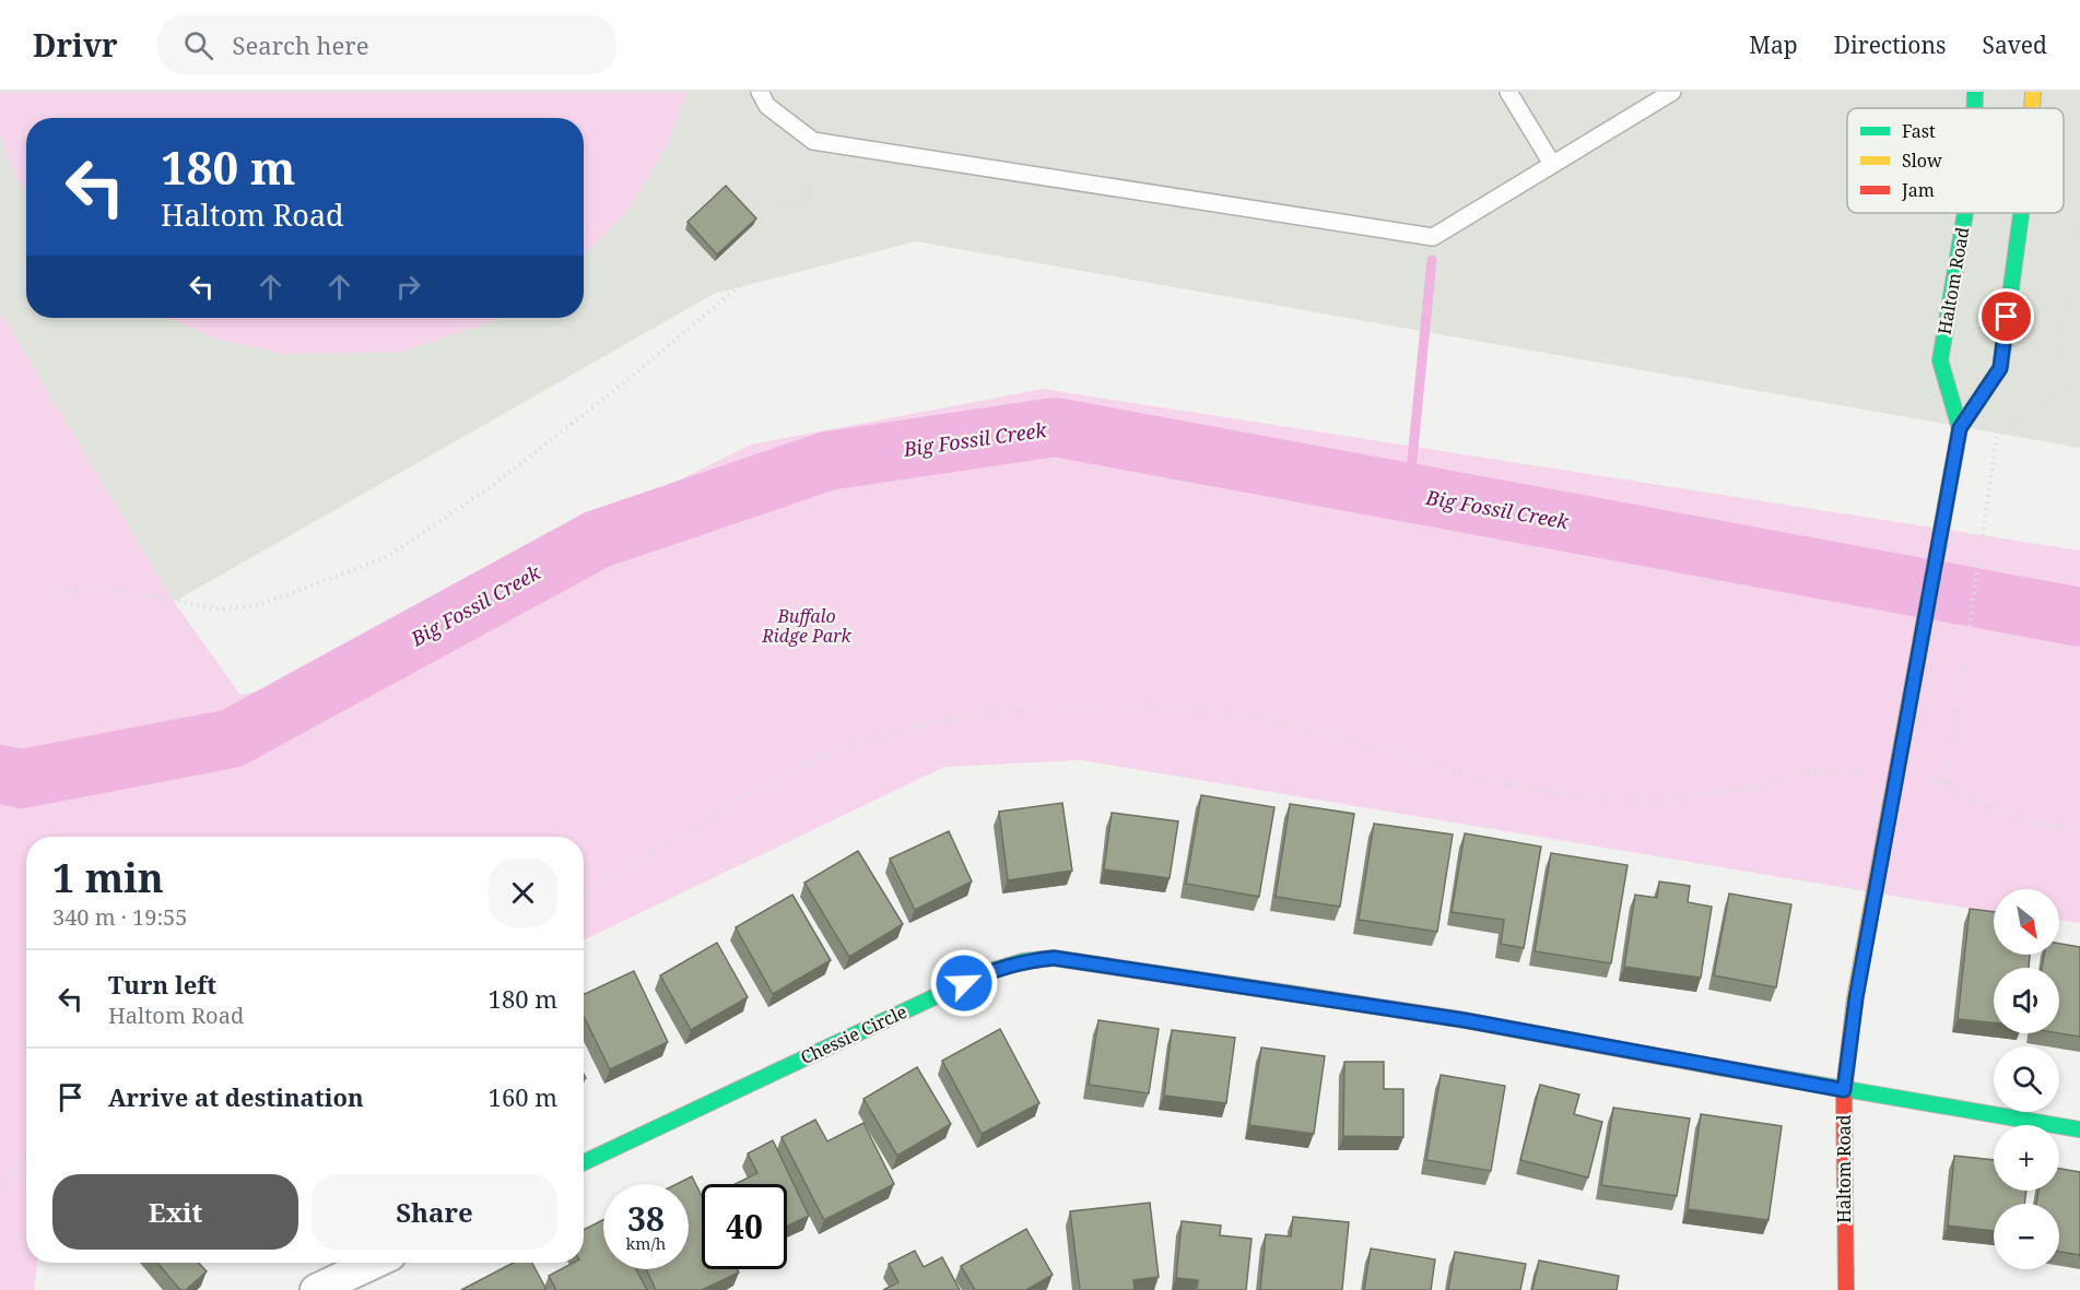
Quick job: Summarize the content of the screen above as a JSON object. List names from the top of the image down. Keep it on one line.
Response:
{"streets":{"main road":["Haltom Road","Chessie Circle"]},"crossings":[["Haltom Road","Chessie Circle"]],"water":["Big Fossil Creek"],"parks":["Buffalo Ridge Park"],"legend":["Fast","Slow","Jam"],"north":"bottom right","page":{"header":"Drivr","search":"Search here","nav":["Map","Directions","Saved"],"turn":["180 m","Haltom Road"],"heading":["1 min","340 m · 19:55"],"map_buttons":["+","−"],"list":[{"name":"Turn left","note":"Haltom Road","value":"180 m"},{"name":"Arrive at destination","value":"160 m"}],"buttons":["Exit","Share"],"speed":"38 km/h","limit":"40"}}
